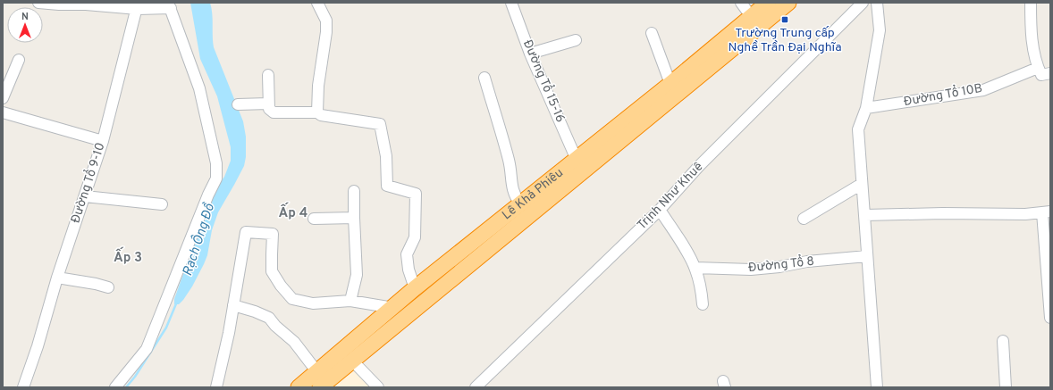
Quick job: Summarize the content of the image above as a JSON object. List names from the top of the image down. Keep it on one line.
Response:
{"streets":{"highway":["Lê Khả Phiêu"],"street":["Đường Tổ 15-16","Đường Tổ 10B","Đường Tổ 9-10","Trịnh Như Khuê","Đường Tổ 8"]},"crossings":[["Đường Tổ 15-16","Lê Khả Phiêu"]],"districts":["Ấp 4","Ấp 3"],"water":["Rạch Ông Đồ"],"places":{"transit":["Trường Trung cấp Nghề Trần Đại Nghĩa"]},"north":"top"}
